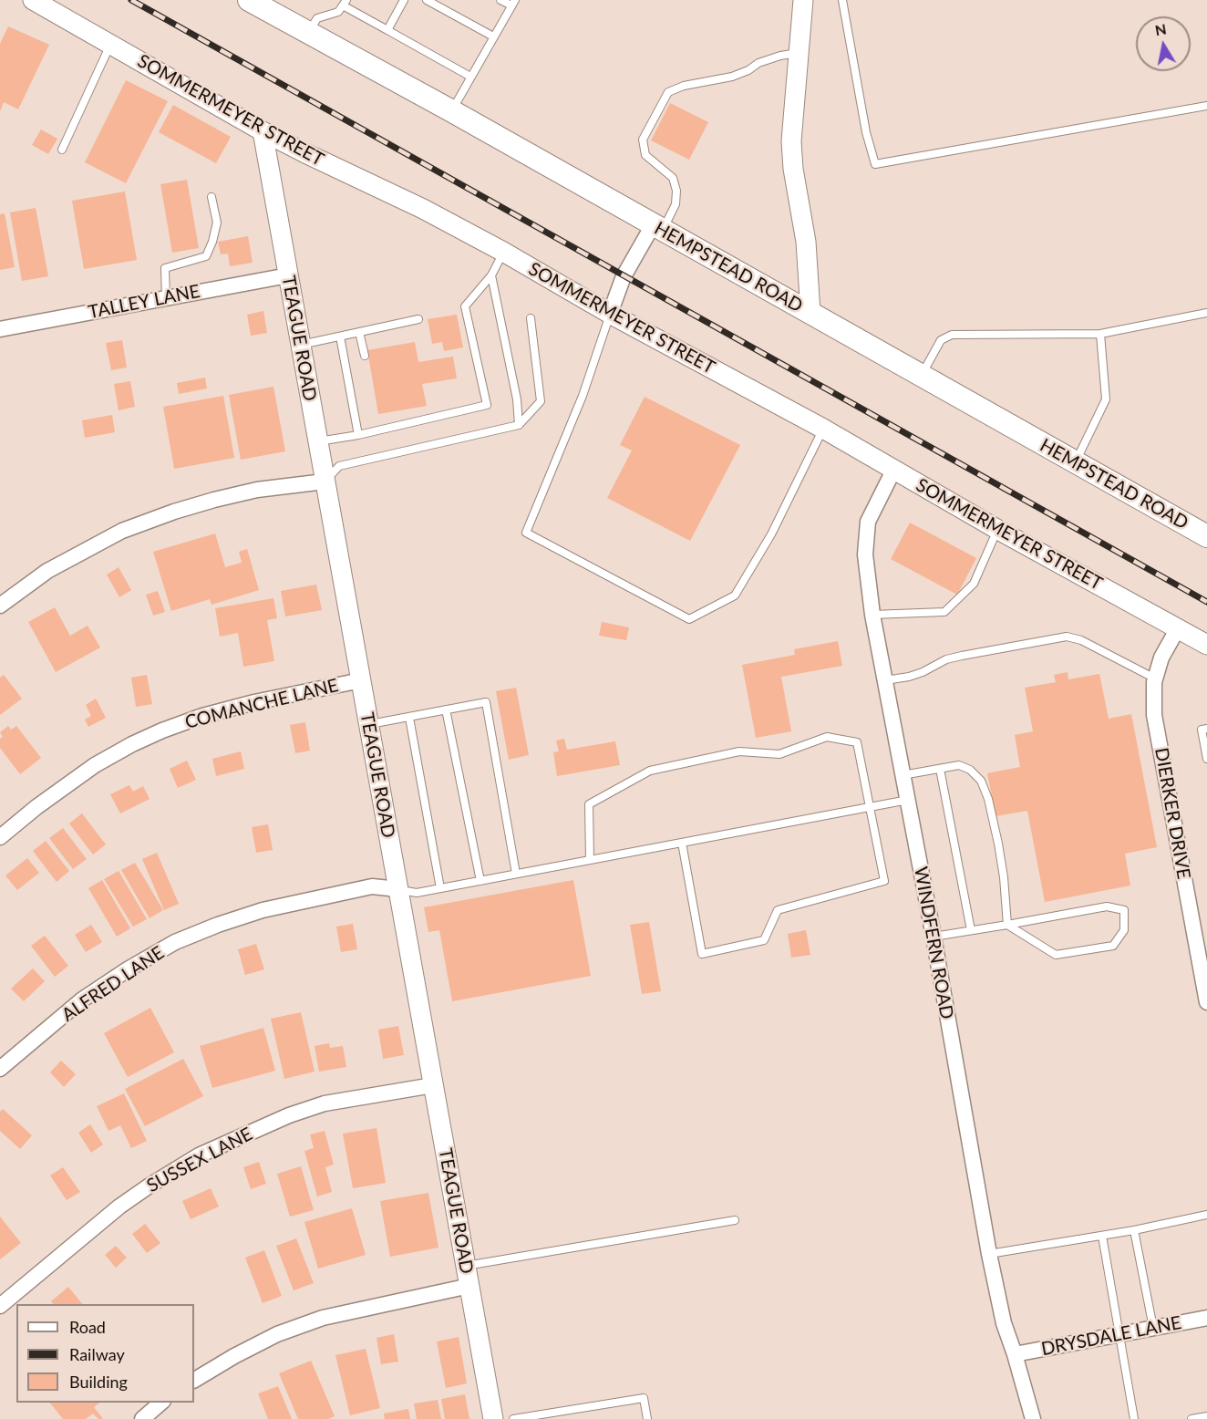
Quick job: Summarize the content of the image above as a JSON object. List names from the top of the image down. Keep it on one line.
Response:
{"streets":{"main road":["HEMPSTEAD ROAD"],"street":["SOMMERMEYER STREET","TALLEY LANE","TEAGUE ROAD","COMANCHE LANE","DIERKER DRIVE","WINDFERN ROAD","ALFRED LANE","SUSSEX LANE","DRYSDALE LANE"]},"crossings":[["SOMMERMEYER STREET","TEAGUE ROAD"],["SOMMERMEYER STREET","DIERKER DRIVE"],["SOMMERMEYER STREET","WINDFERN ROAD"],["TALLEY LANE","TEAGUE ROAD"],["TEAGUE ROAD","COMANCHE LANE"],["TEAGUE ROAD","ALFRED LANE"],["TEAGUE ROAD","SUSSEX LANE"],["WINDFERN ROAD","DRYSDALE LANE"]],"legend":["Road","Railway","Building"],"north":"top"}
